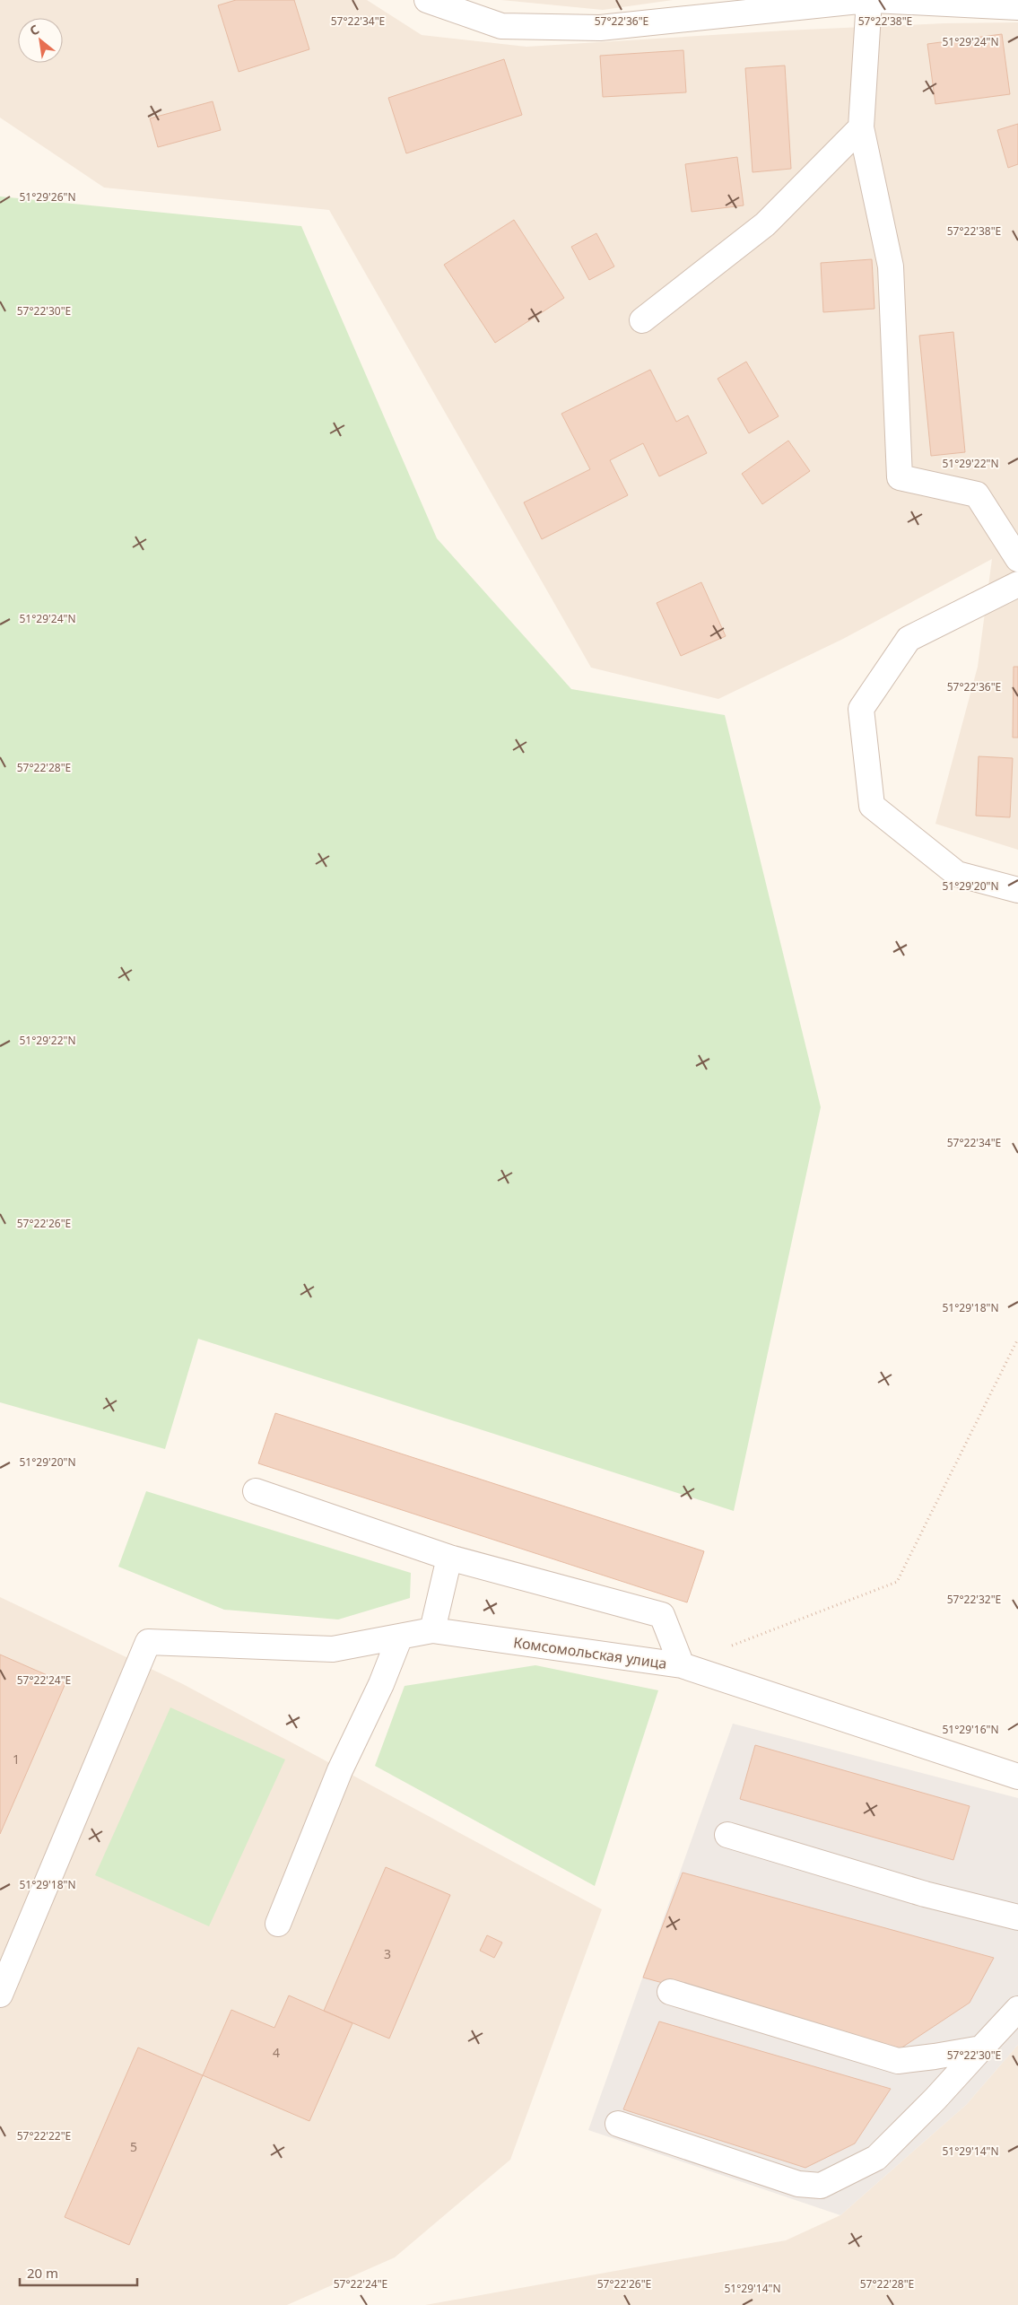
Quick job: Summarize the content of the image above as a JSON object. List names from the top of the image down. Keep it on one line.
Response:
{"streets":{"street":["Комсомольская улица"]},"house_numbers":["1","3","4","5"],"scale_bar":"20 m","north":"top left","coordinates":["57°22'34\"E","57°22'36\"E","57°22'38\"E","51°29'24\"N","51°29'26\"N","57°22'30\"E","51°29'22\"N","57°22'28\"E","51°29'20\"N","57°22'26\"E","51°29'18\"N","57°22'32\"E","57°22'24\"E","51°29'16\"N","57°22'22\"E","51°29'14\"N"]}
